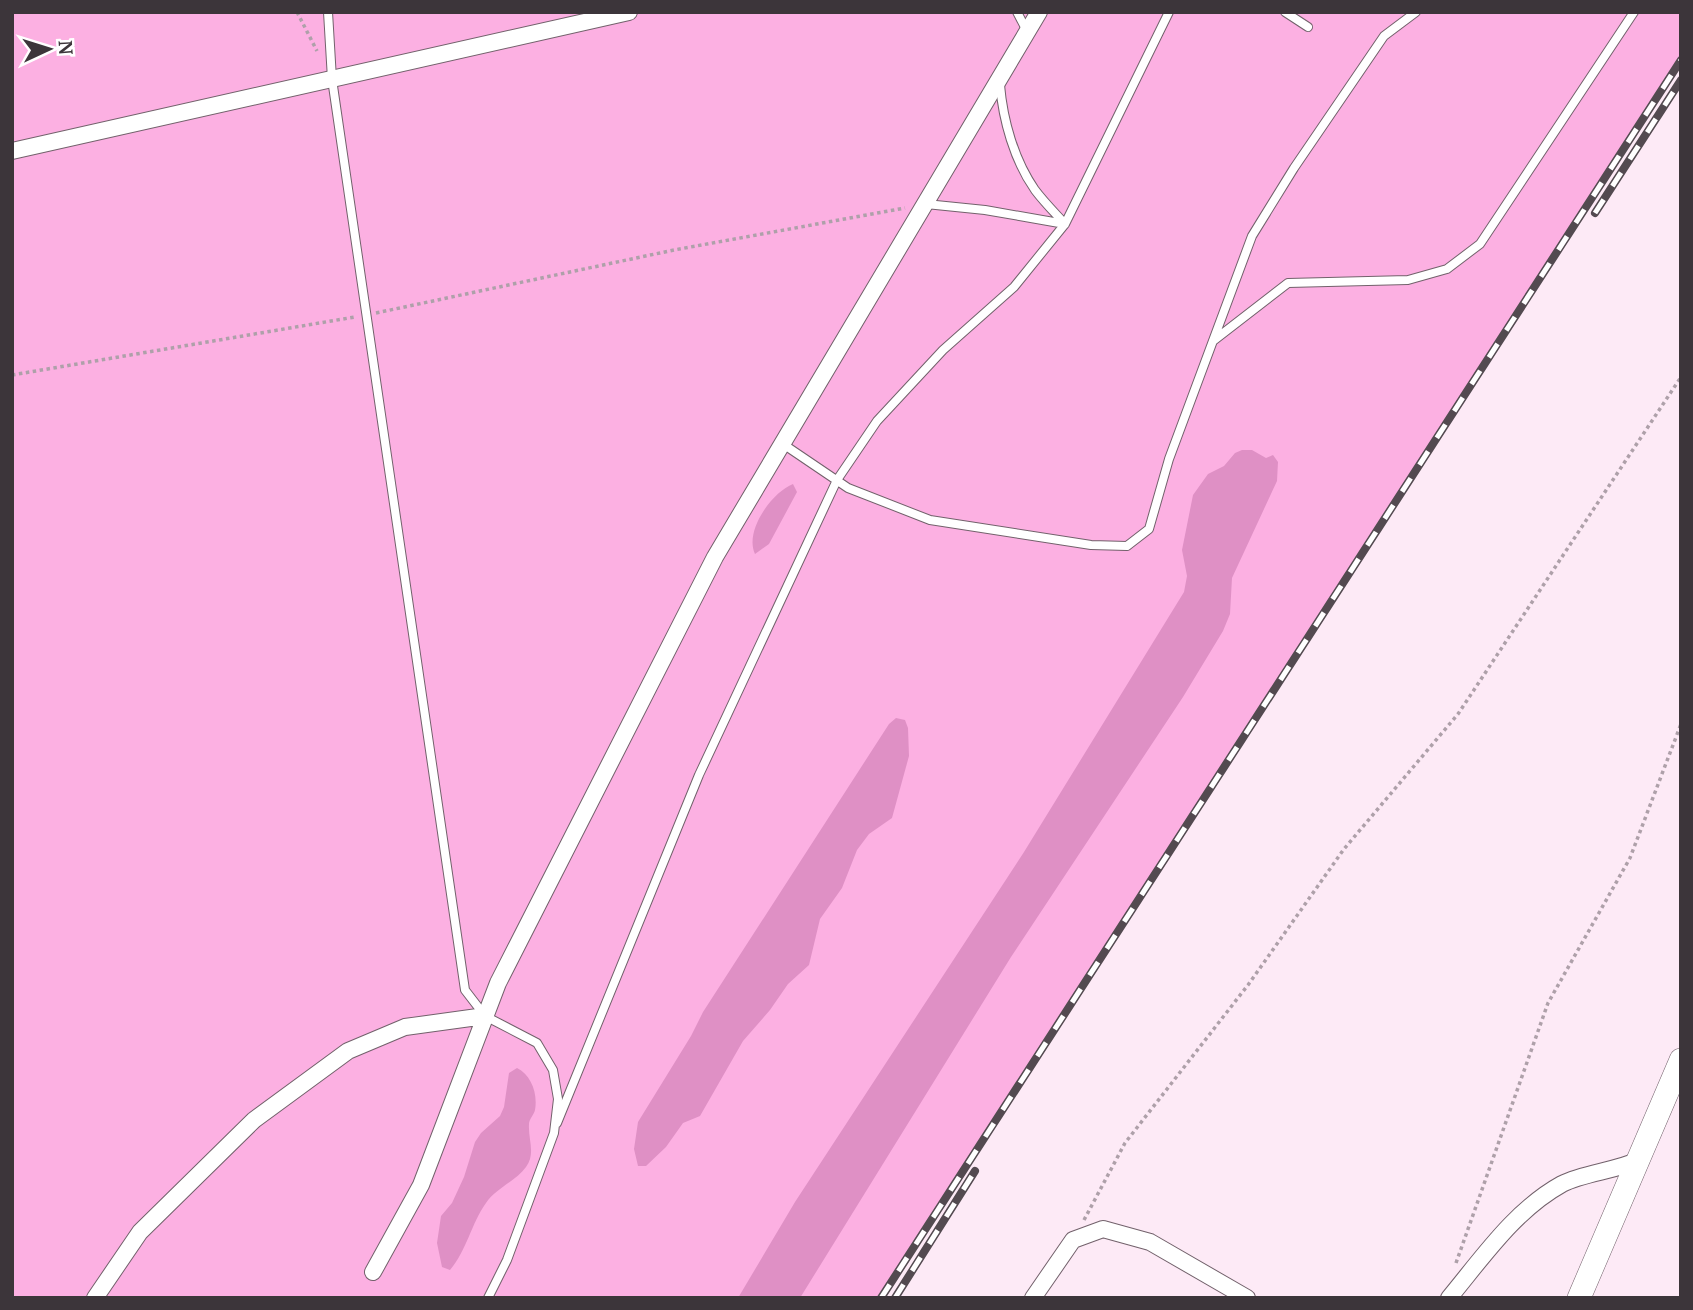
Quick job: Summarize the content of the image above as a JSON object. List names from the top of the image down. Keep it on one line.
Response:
{"north":"right"}
